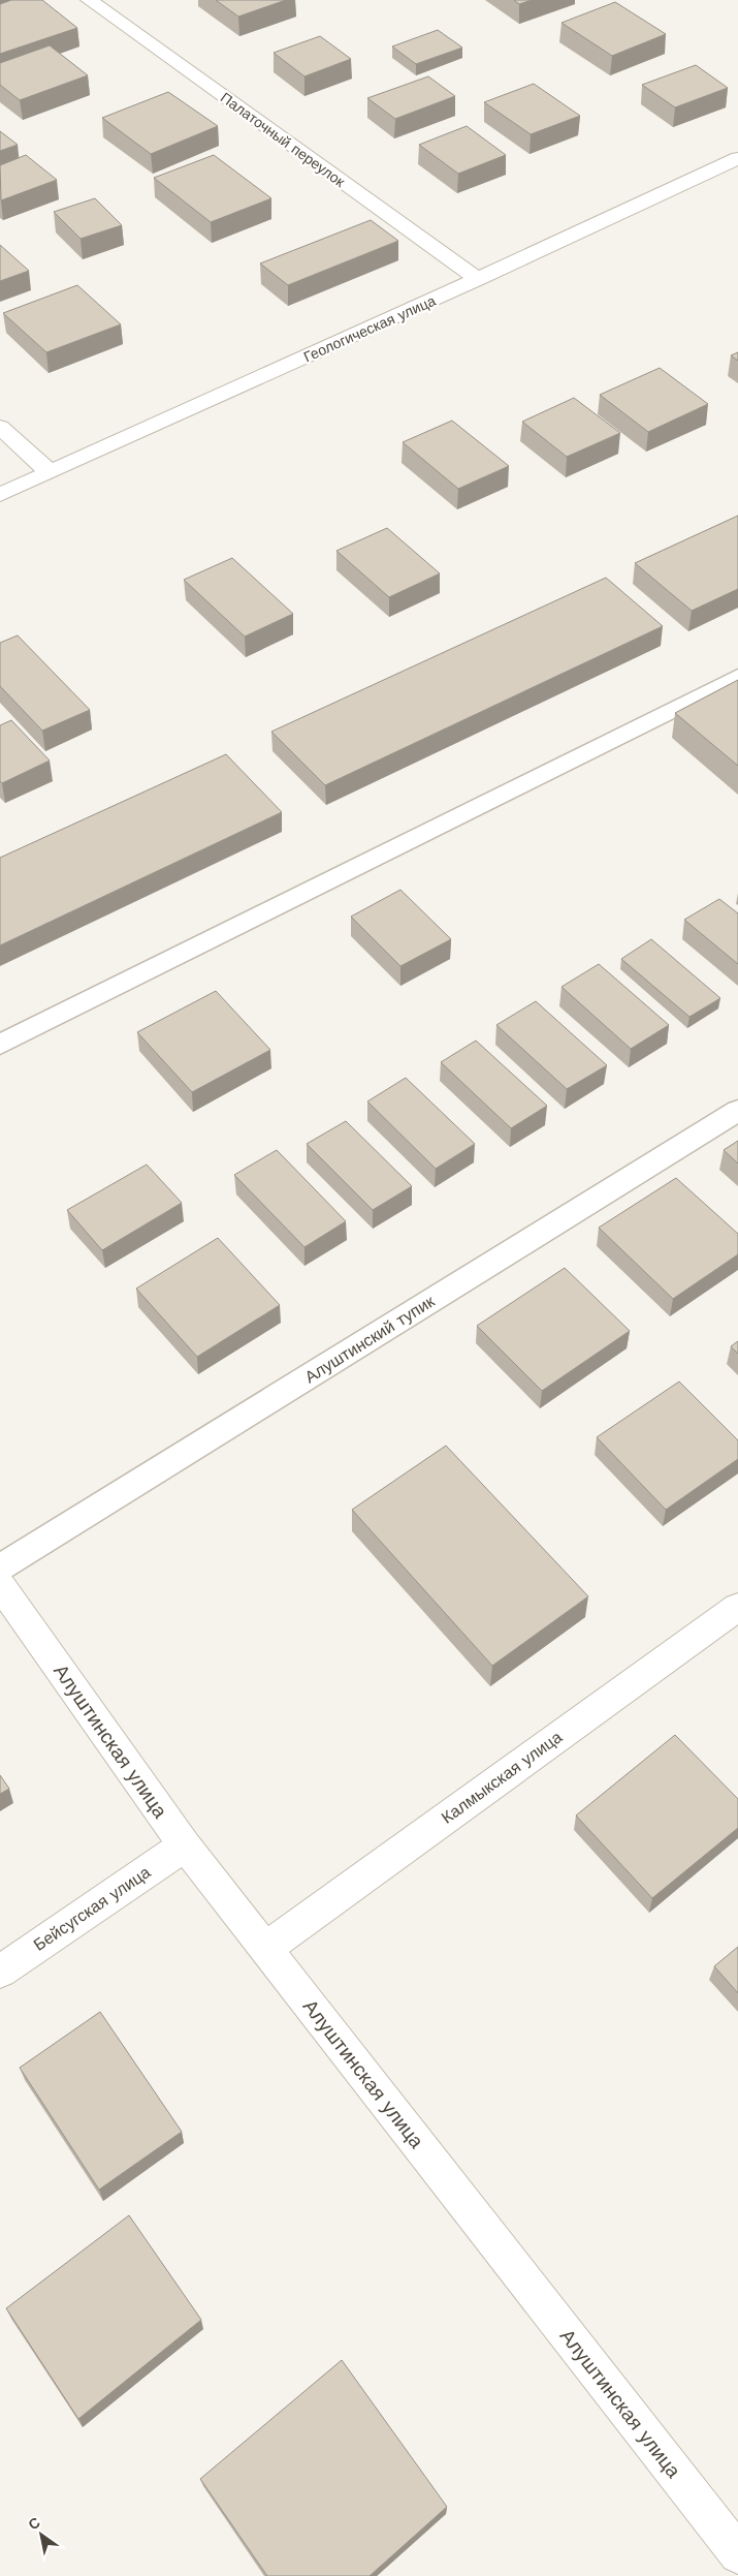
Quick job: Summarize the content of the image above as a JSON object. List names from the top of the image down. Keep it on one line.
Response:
{"streets":{"street":["Палаточный переулок","Геологическая улица","Алуштинская улица","Калмыкская улица","Бейсугская улица"],"lane":["Алуштинский тупик"]},"crossings":[["Палаточный переулок","Геологическая улица"],["Алуштинская улица","Калмыкская улица"],["Алуштинская улица","Бейсугская улица"]],"north":"top left"}
